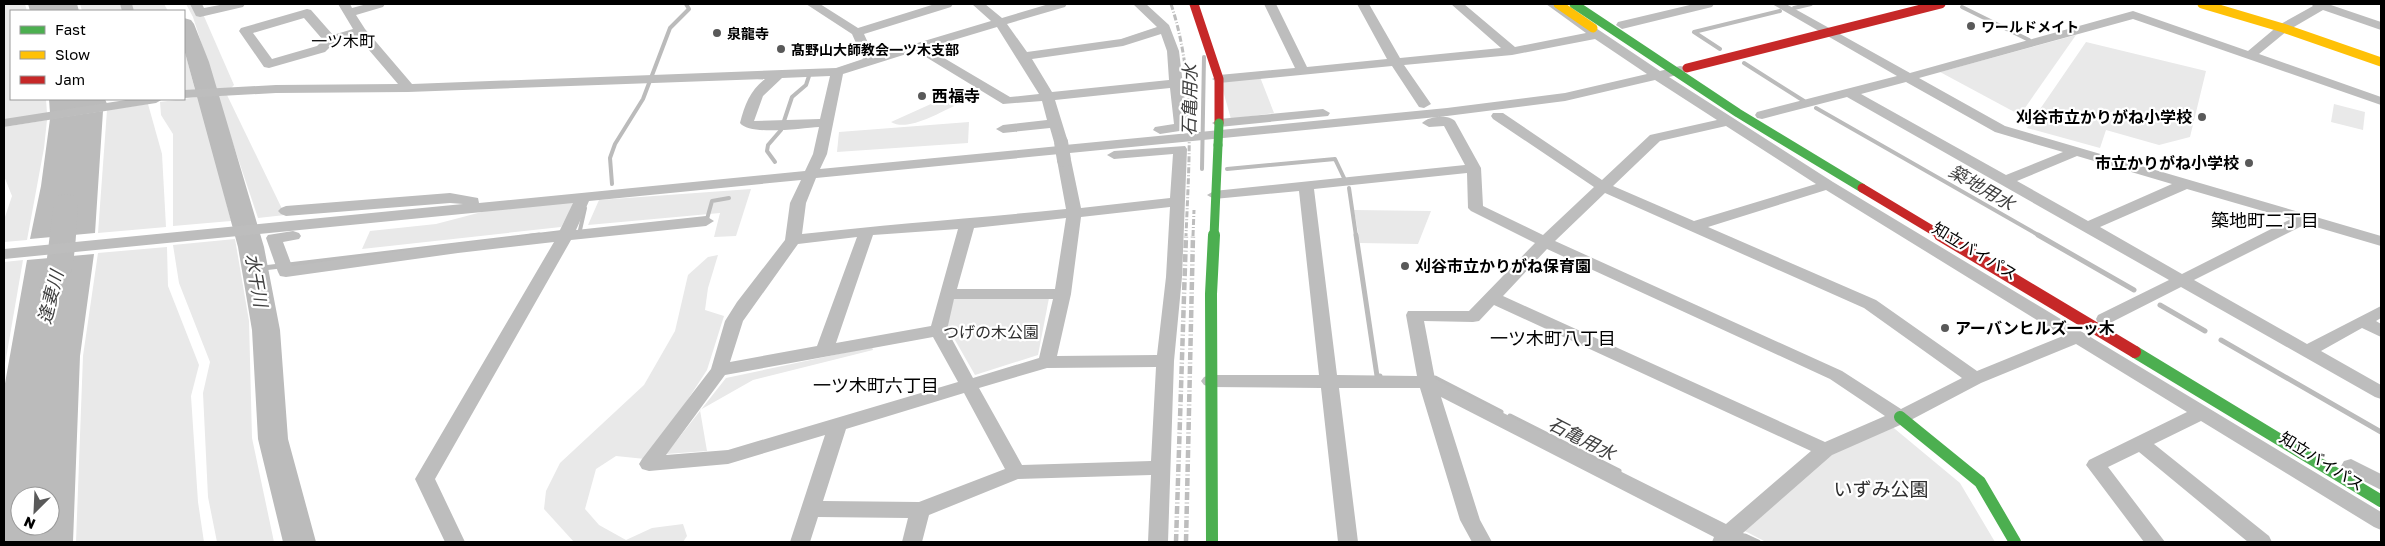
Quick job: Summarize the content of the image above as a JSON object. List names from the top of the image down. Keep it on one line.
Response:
{"streets":{"main road":["知立バイパス"]},"districts":["一ツ木町","築地町二丁目","一ツ木町八丁目","一ツ木町六丁目"],"water":["石亀用水","築地用水","水干川","逢妻川"],"parks":["つげの木公園","いずみ公園"],"places":["ワールドメイト","泉龍寺","髙野山大師教会一ツ木支部","西福寺","刈谷市立かりがね小学校","市立かりがね小学校","刈谷市立かりがね保育園","アーバンヒルズ一ッ木"],"legend":["Fast","Slow","Jam"],"north":"bottom left"}
